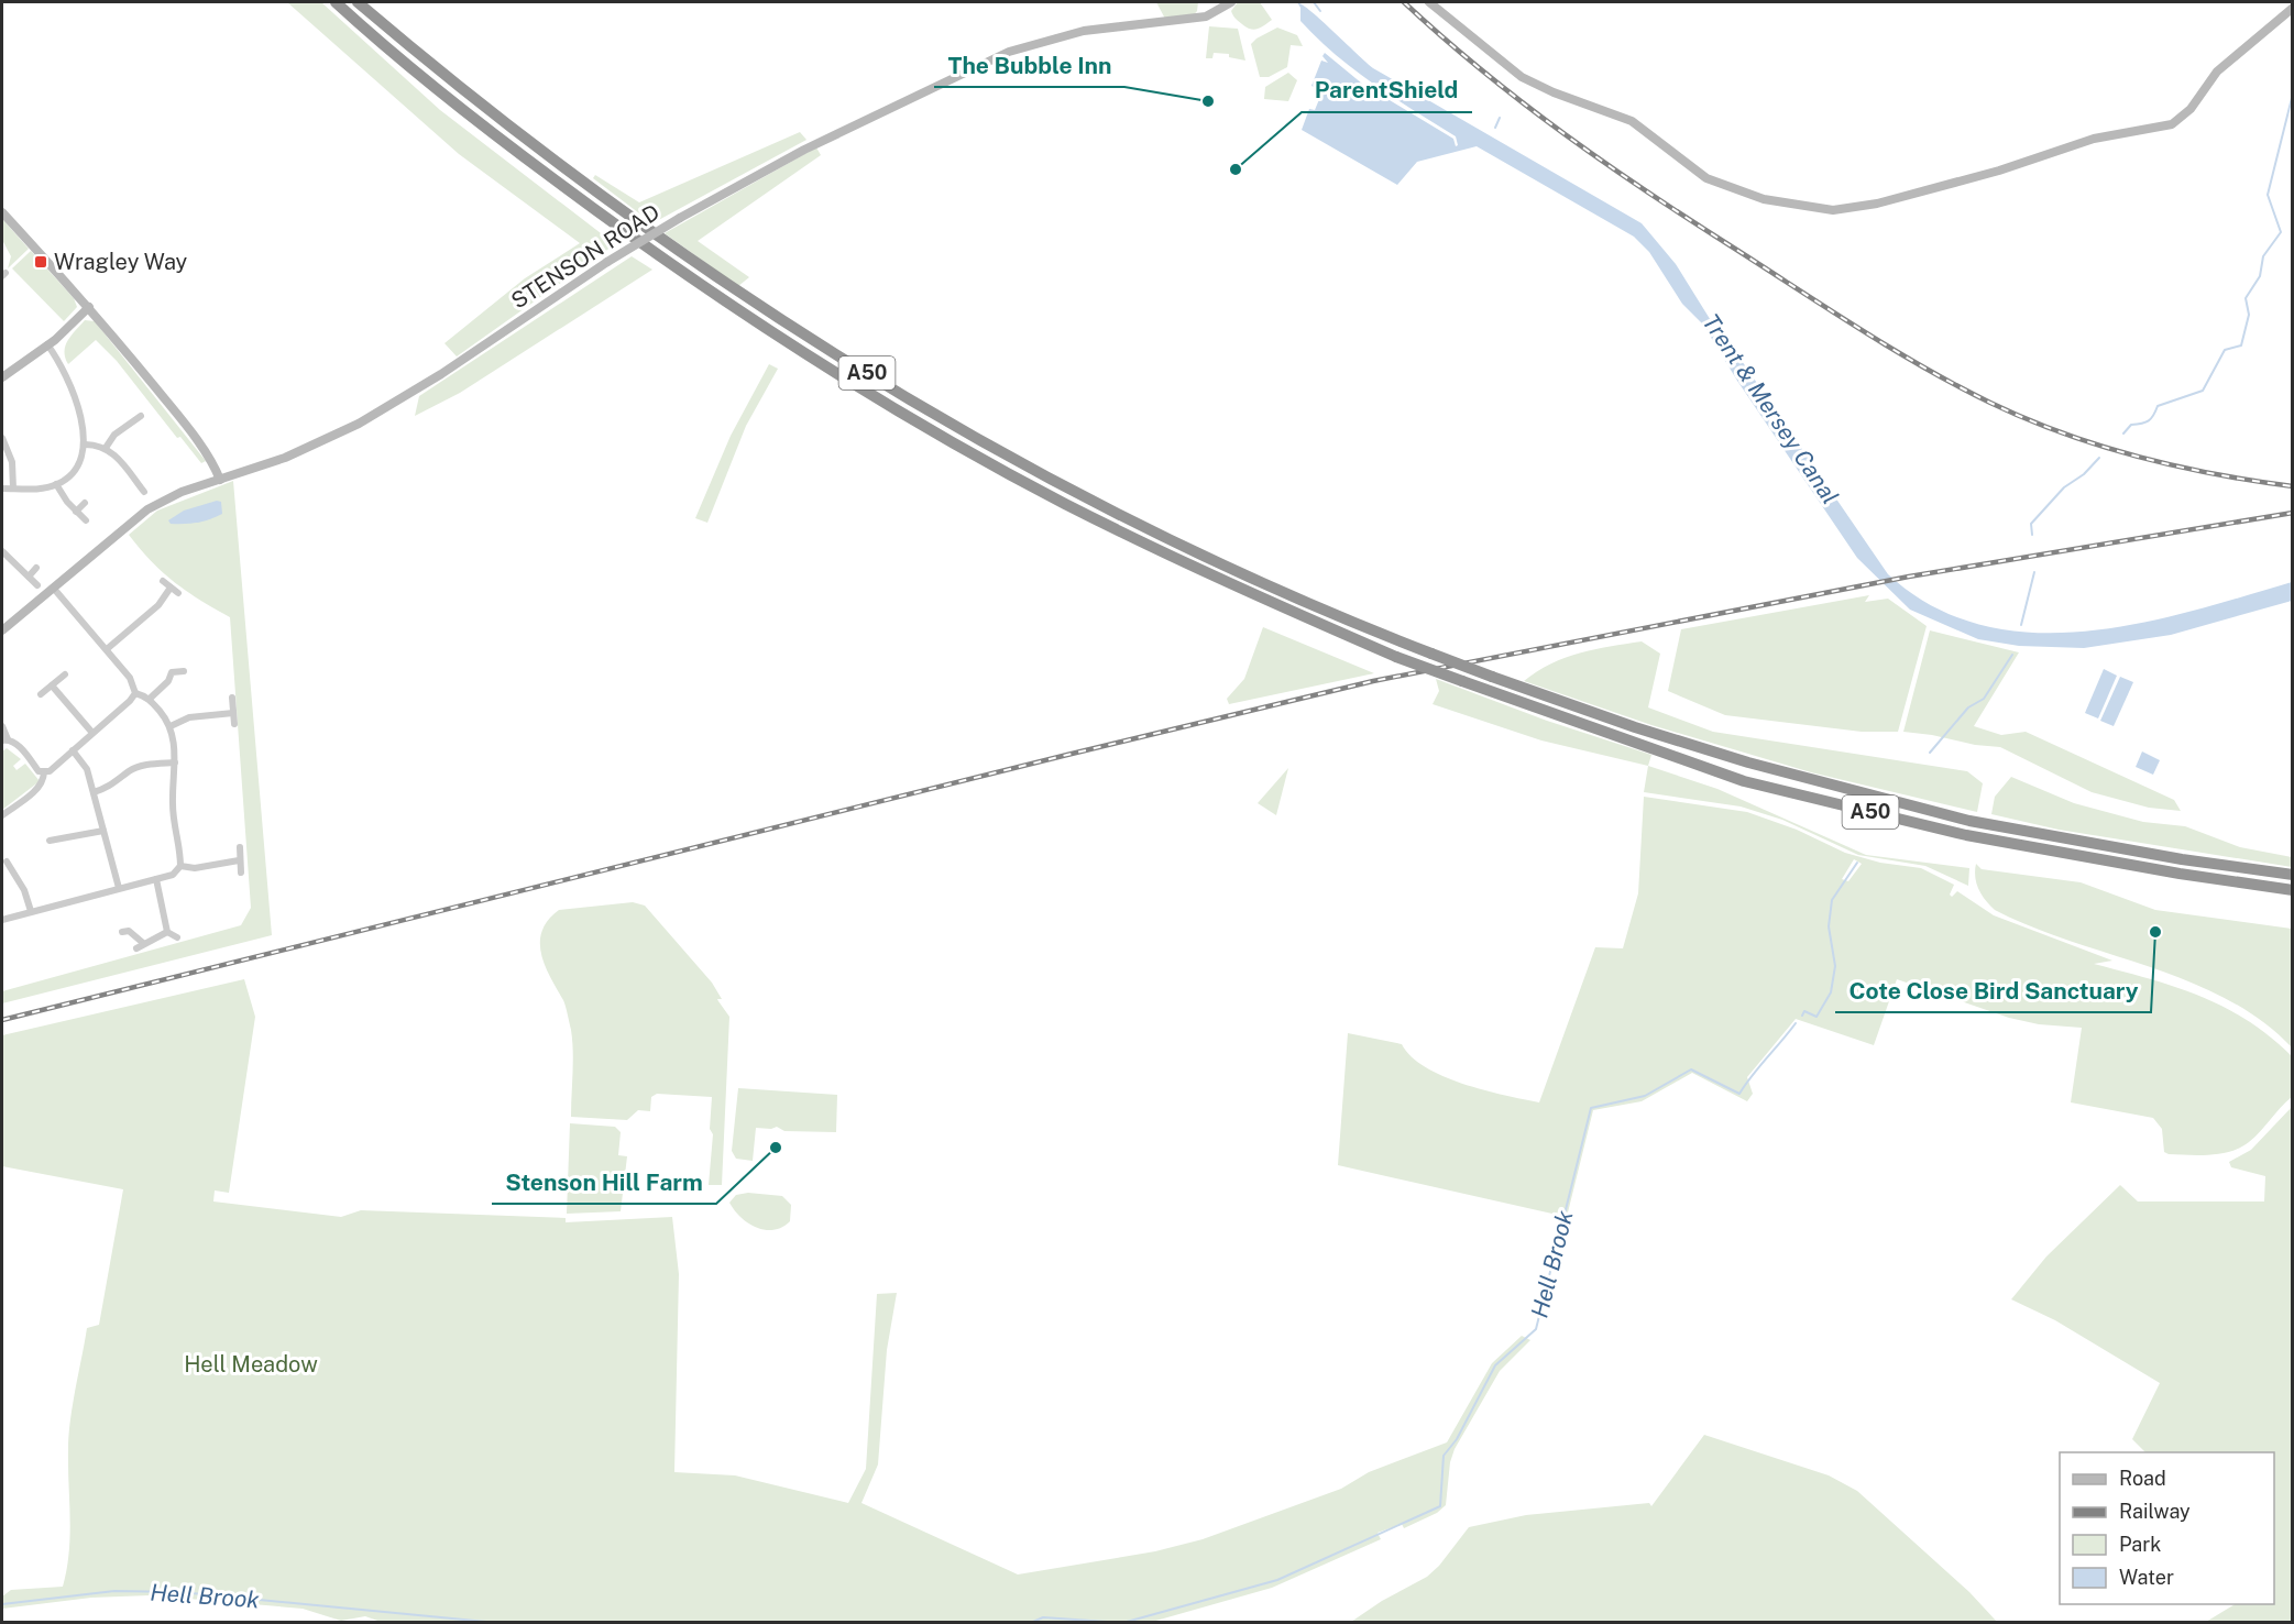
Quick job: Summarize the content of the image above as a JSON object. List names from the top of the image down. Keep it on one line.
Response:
{"streets":{"highway":["A50"],"street":["STENSON ROAD"]},"water":["Trent & Mersey Canal","Hell Brook"],"parks":["Hell Meadow"],"places":{"other":["The Bubble Inn","ParentShield","Cote Close Bird Sanctuary","Stenson Hill Farm"],"transit":["Wragley Way"]},"legend":["Road","Railway","Park","Water"]}
